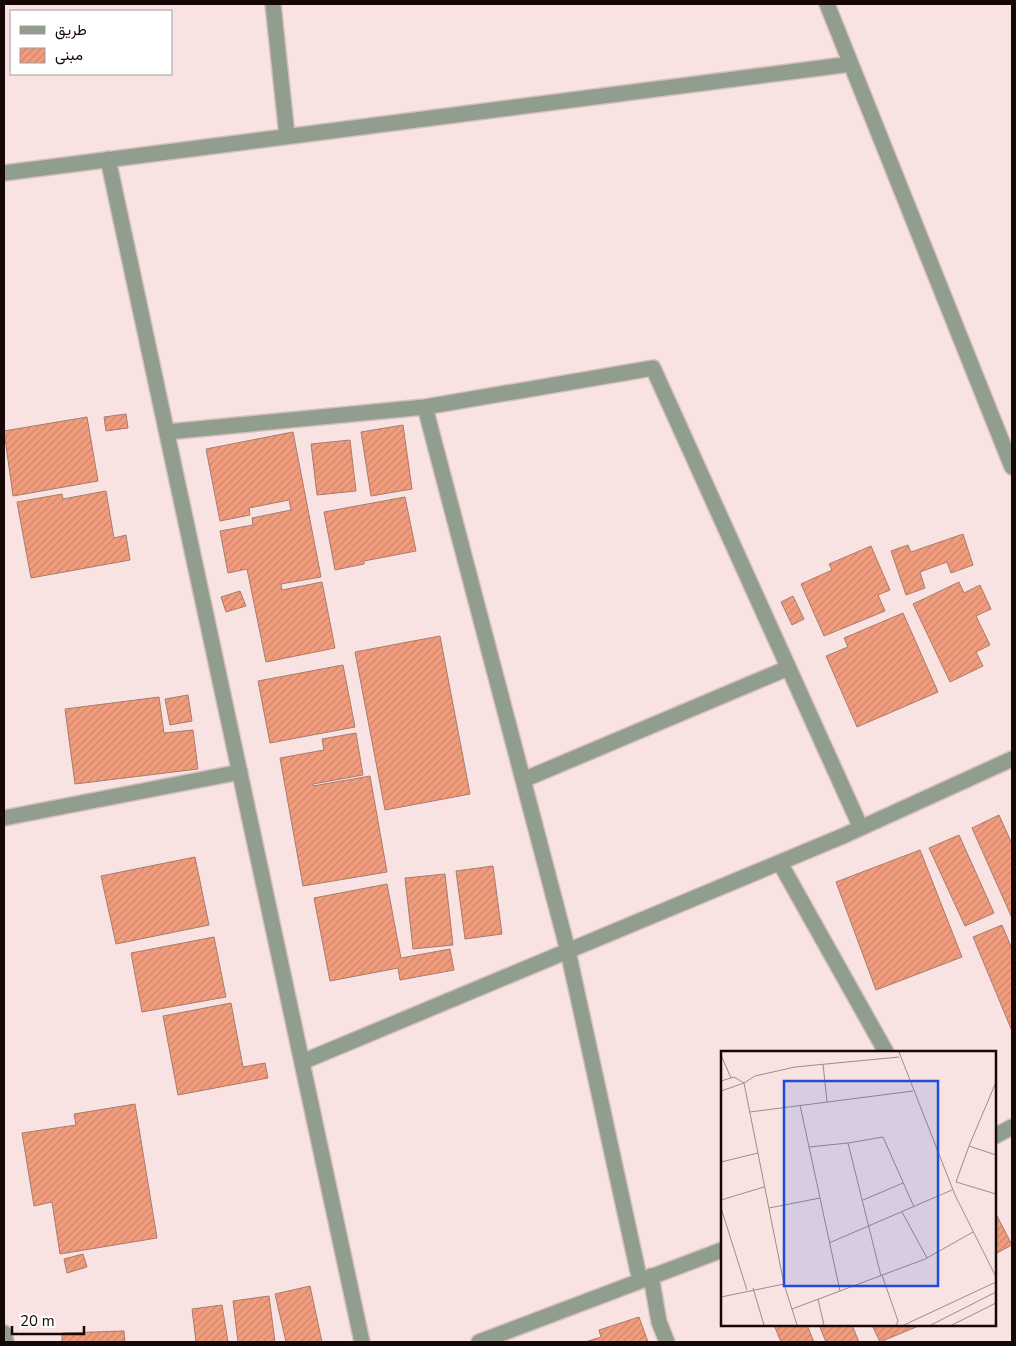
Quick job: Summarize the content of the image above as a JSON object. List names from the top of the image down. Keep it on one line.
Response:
{"legend":["طريق","مبنى"],"scale_bar":"20 m"}
